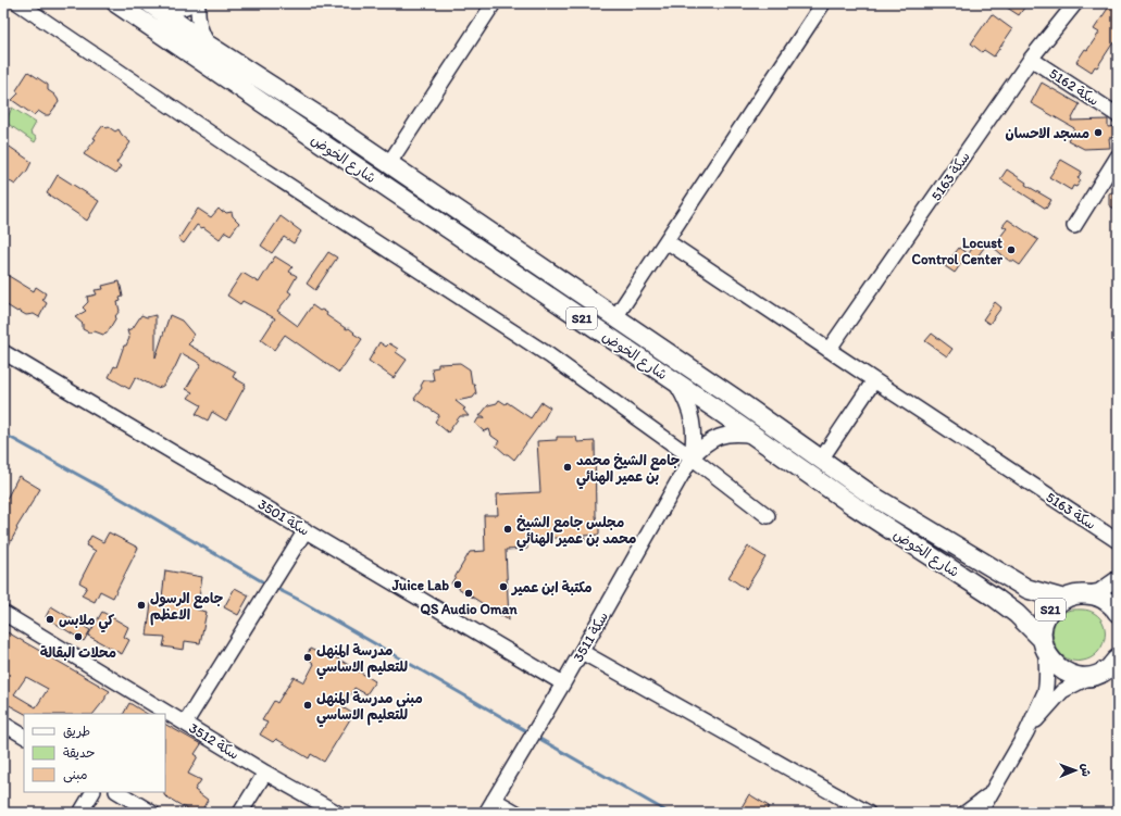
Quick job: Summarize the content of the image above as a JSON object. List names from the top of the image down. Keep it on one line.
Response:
{"streets":{"main road":["شارع الخوض","S21"],"street":["سكة 5162","سكة 5163","سكة 3501","سكة 3511","سكة 3512"]},"crossings":[["سكة 5162","سكة 5163"],["شارع الخوض","S21"],["سكة 3501","سكة 3511"]],"places":["مسجد الاحسان","Locust Control Center","جامع الشيخ محمد بن عمير الهنائي","مجلس جامع الشيخ محمد بن عمير الهنائي","Juice Lab","مكتبة ابن عمير","QS Audio Oman","جامع الرسول الاعظم","كي ملابس","محلات البقالة","مدرسة المنهل للتعليم الاساسي","مبنى مدرسة المنهل للتعليم الاساسي"],"legend":["طريق","حديقة","مبنى"],"north":"right"}
